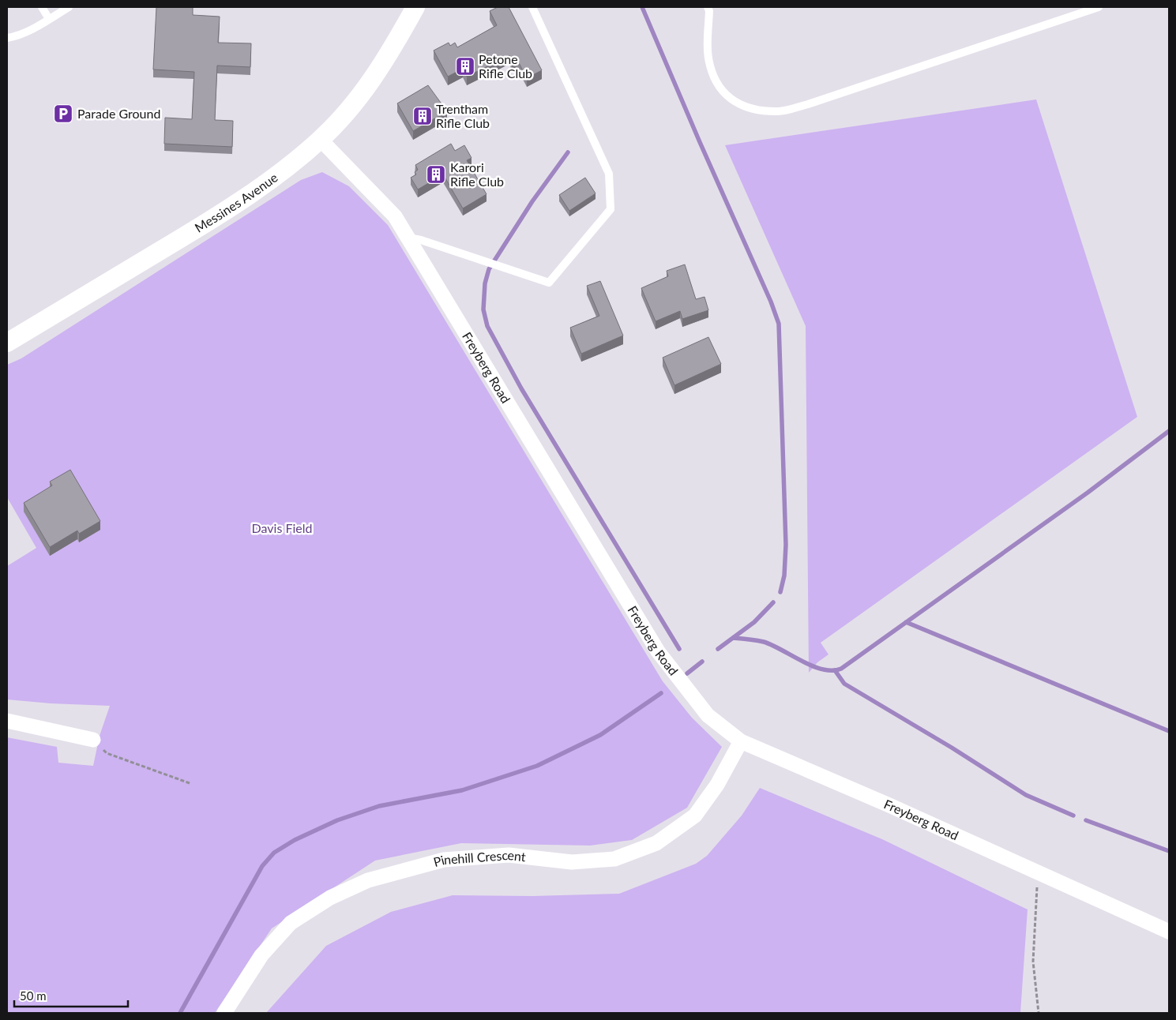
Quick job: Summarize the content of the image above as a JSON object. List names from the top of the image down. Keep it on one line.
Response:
{"streets":{"street":["Messines Avenue","Freyberg Road","Pinehill Crescent"]},"crossings":[["Messines Avenue","Freyberg Road"],["Freyberg Road","Pinehill Crescent"]],"parks":["Davis Field"],"places":{"building":["Petone Rifle Club","Trentham Rifle Club","Karori Rifle Club"],"parking":["Parade Ground"]},"scale_bar":"50 m"}
